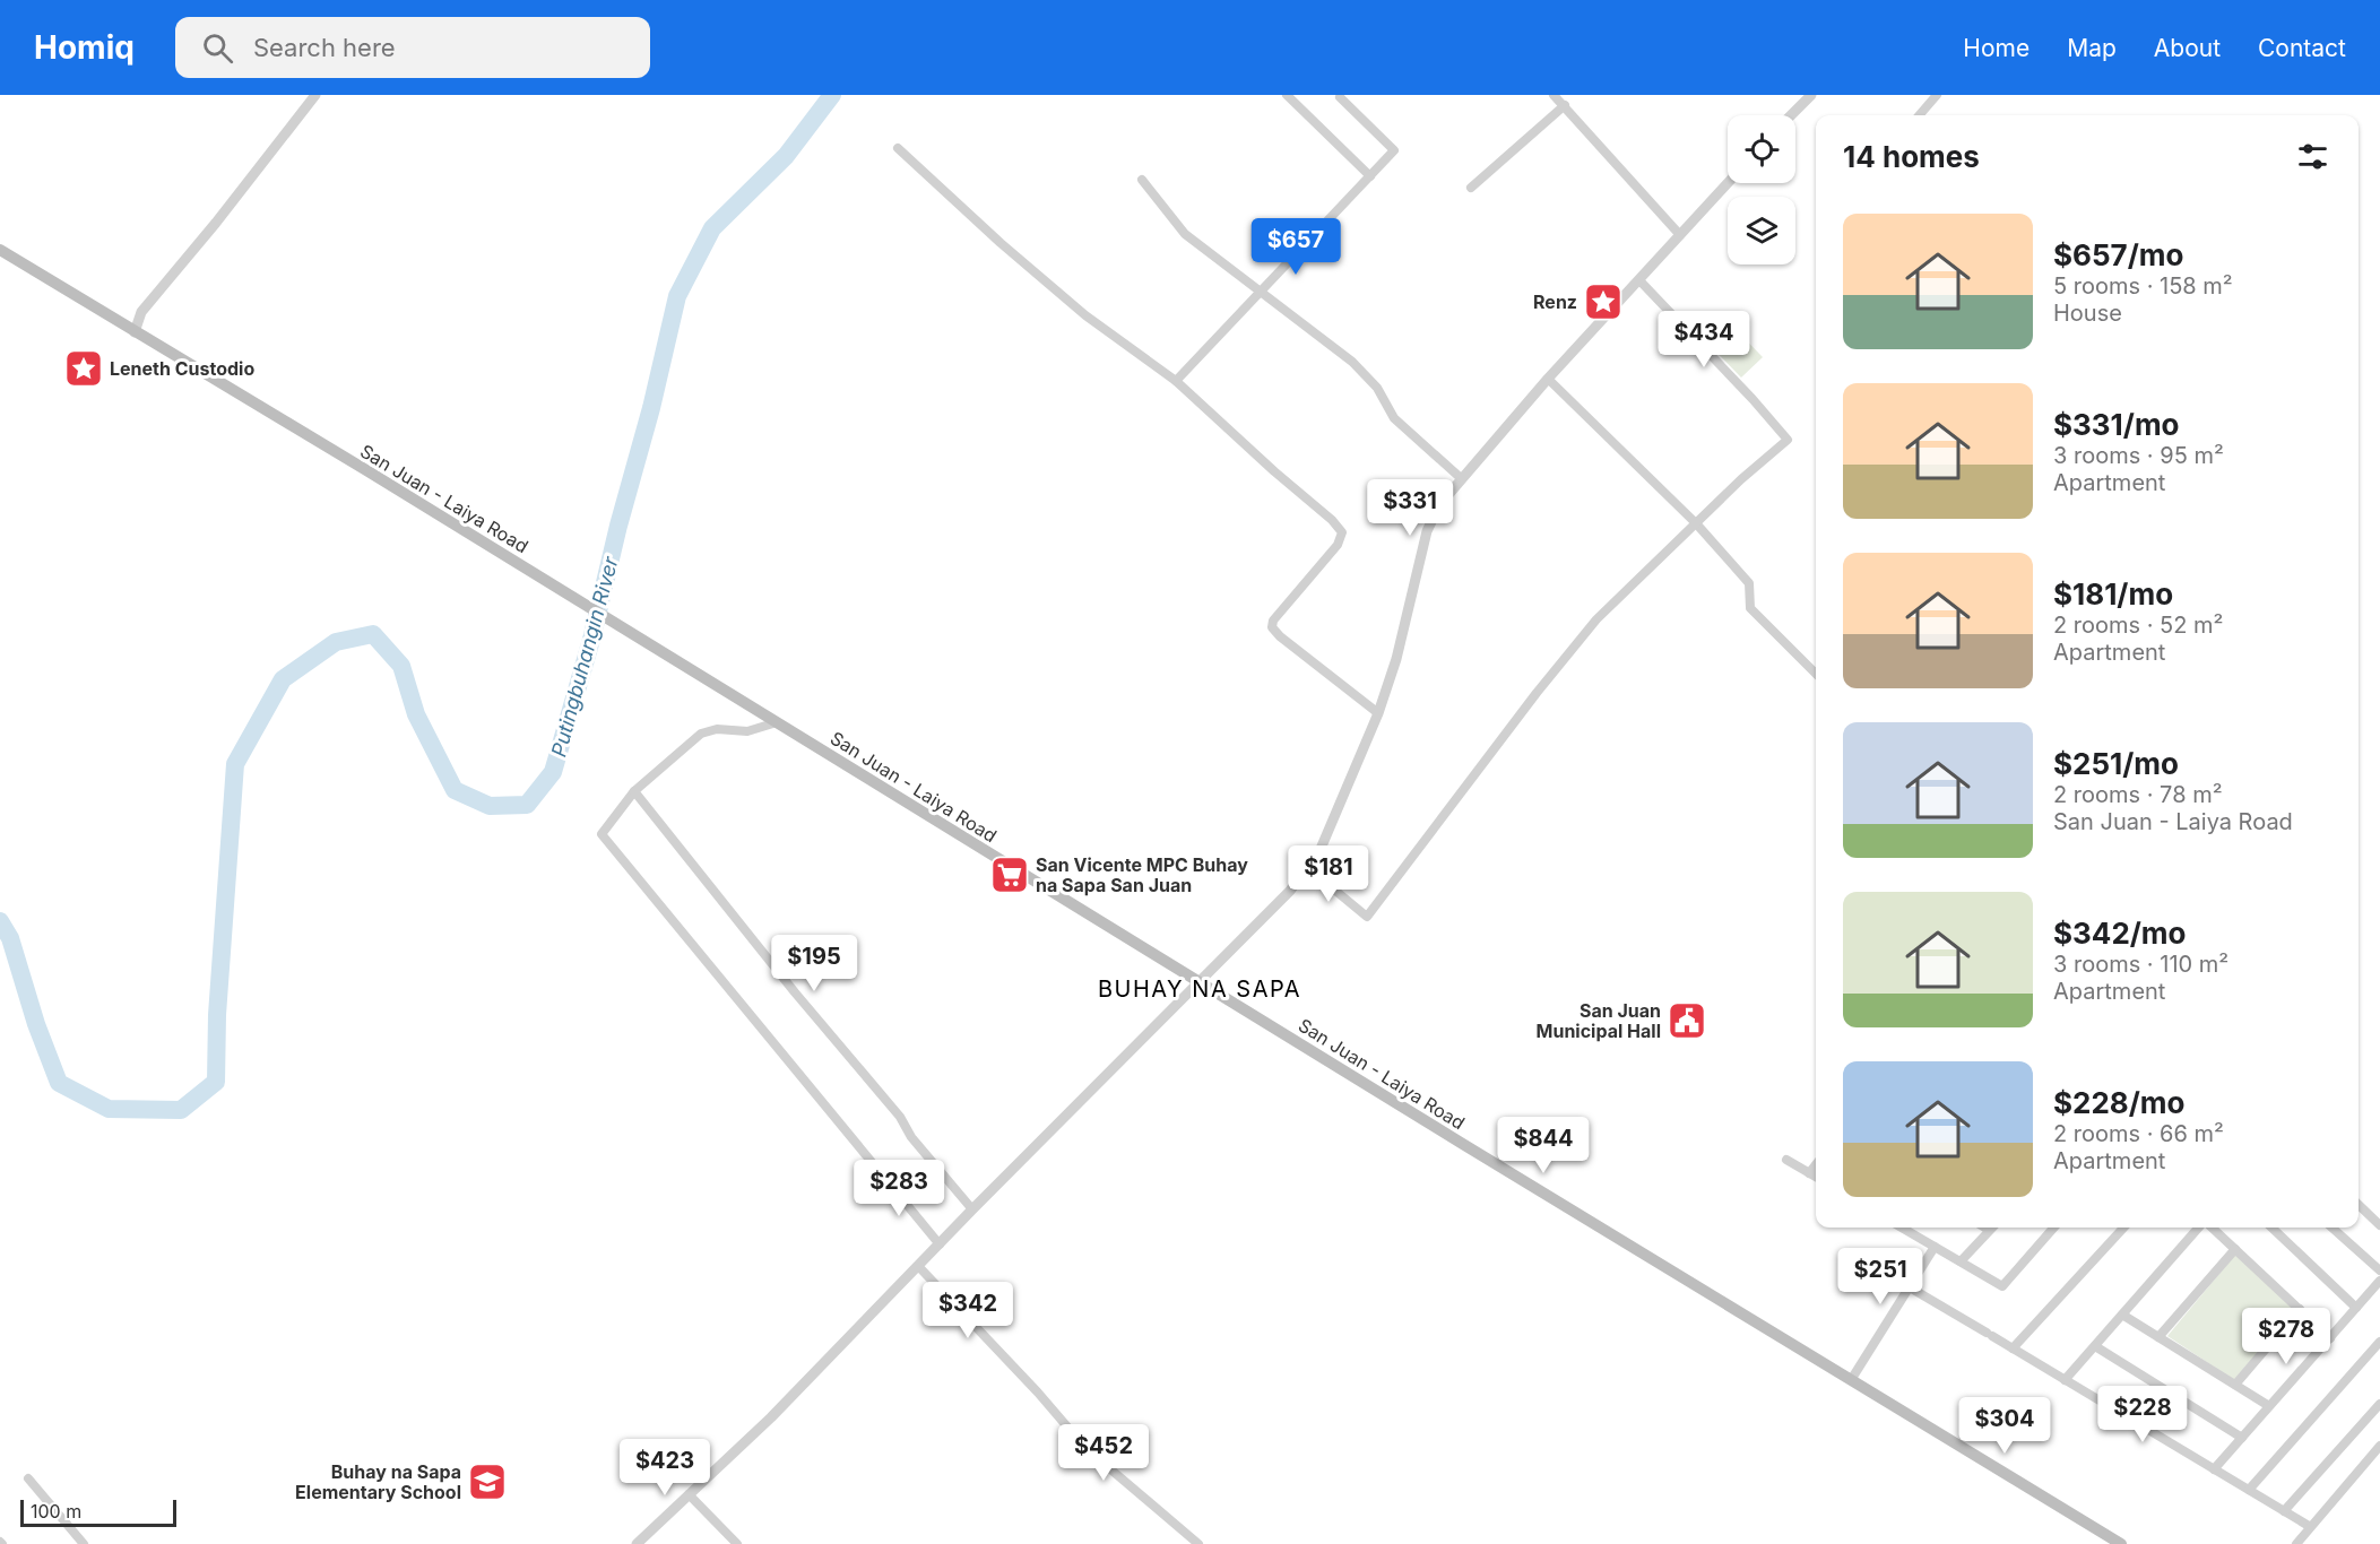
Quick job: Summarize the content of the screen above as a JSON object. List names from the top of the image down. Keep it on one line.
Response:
{"streets":{"main road":["San Juan - Laiya Road"]},"districts":["BUHAY NA SAPA"],"water":["Putingbuhangin River"],"places":{"place":["Renz","Leneth Custodio"],"supermarket":["San Vicente MPC Buhay na Sapa San Juan"],"public building":["San Juan Municipal Hall"],"school or university":["Buhay na Sapa Elementary School"]},"scale_bar":"100 m","page":{"header":"Homiq","search":"Search here","nav":["Home","Map","About","Contact"],"heading":"14 homes","list":[{"name":"$657/mo","note":"5 rooms · 158 m² · House"},{"name":"$331/mo","note":"3 rooms · 95 m² · Apartment"},{"name":"$181/mo","note":"2 rooms · 52 m² · Apartment"},{"name":"$251/mo","note":"2 rooms · 78 m² · San Juan - Laiya Road"},{"name":"$342/mo","note":"3 rooms · 110 m² · Apartment"},{"name":"$228/mo","note":"2 rooms · 66 m² · Apartment"}],"price":["$657","$434","$331","$181","$195","$844","$283","$251","$342","$278","$228","$304","$452","$423"],"scale":"100 m"}}
